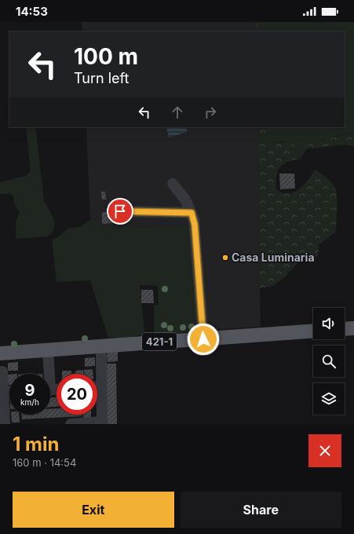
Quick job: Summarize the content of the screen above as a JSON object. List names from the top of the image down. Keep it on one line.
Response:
{"streets":{"main road":["421-1"]},"places":["Casa Luminaria"],"page":{"status":"14:53","turn":["100 m","Turn left"],"speed":"9 km/h","limit":"20","heading":["1 min","160 m · 14:54"],"buttons":["Exit","Share"]}}
